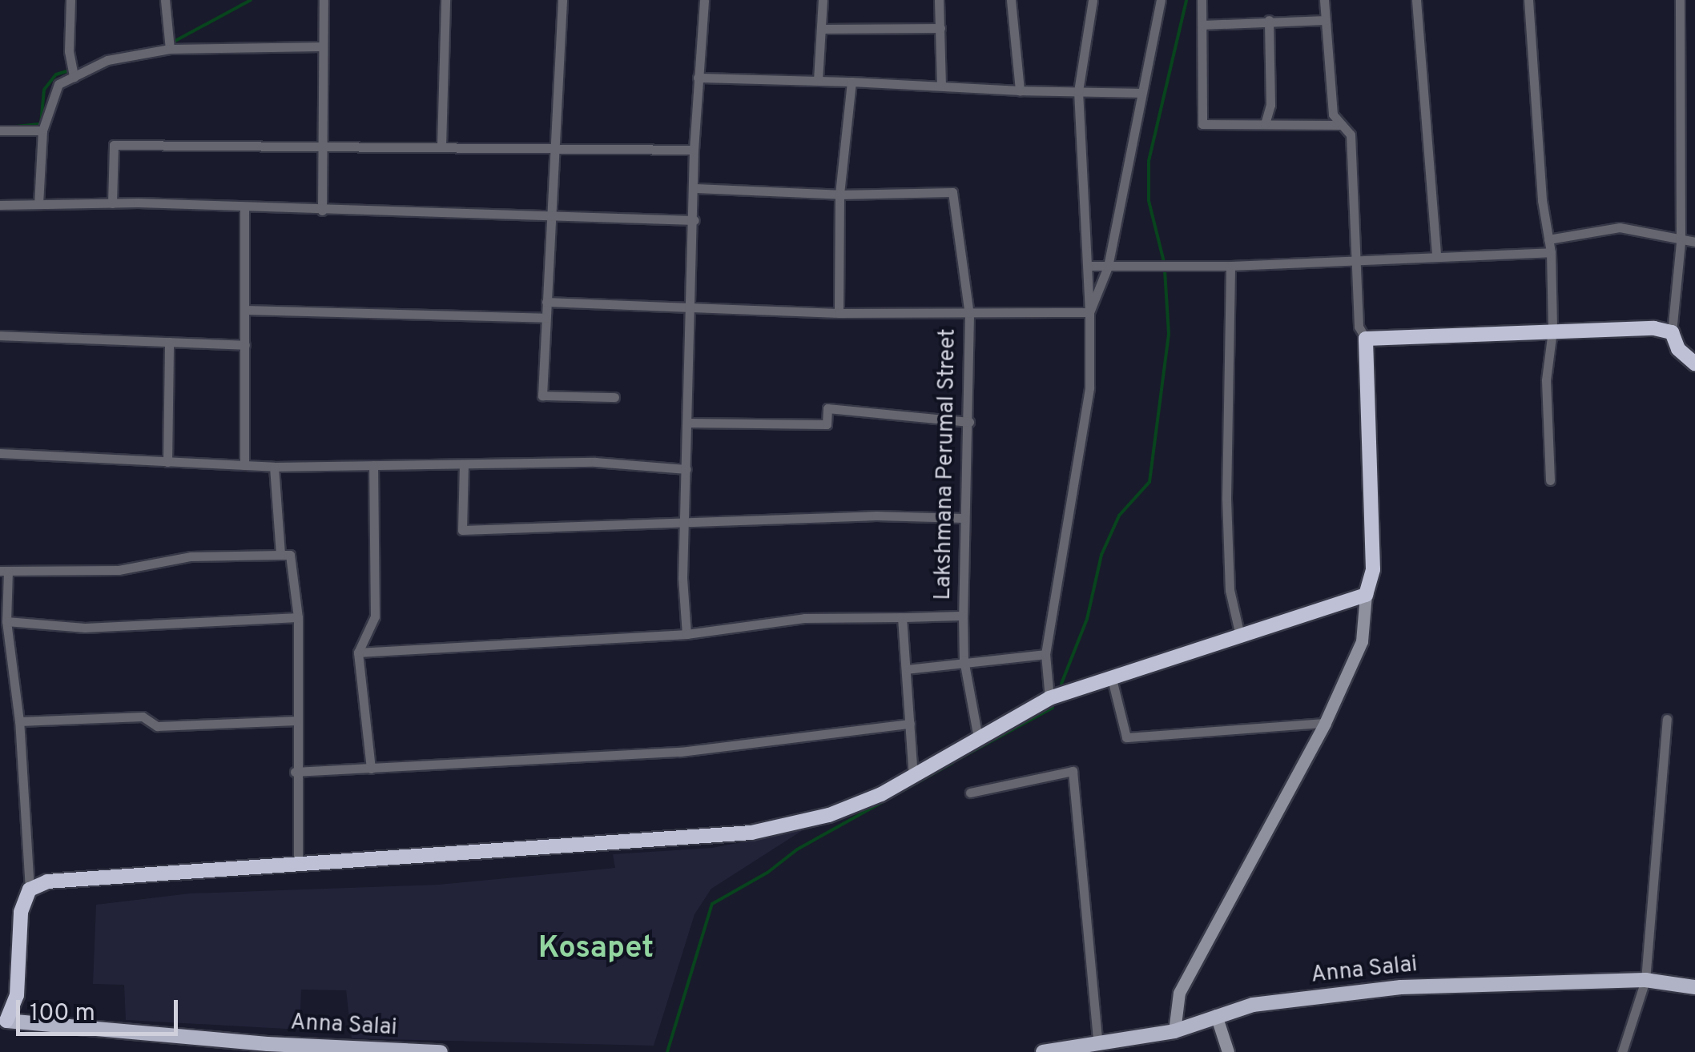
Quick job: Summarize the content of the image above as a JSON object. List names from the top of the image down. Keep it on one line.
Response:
{"streets":{"main road":["Anna Salai"],"street":["Lakshmana Perumal Street"]},"districts":["Kosapet"],"scale_bar":"100 m"}
